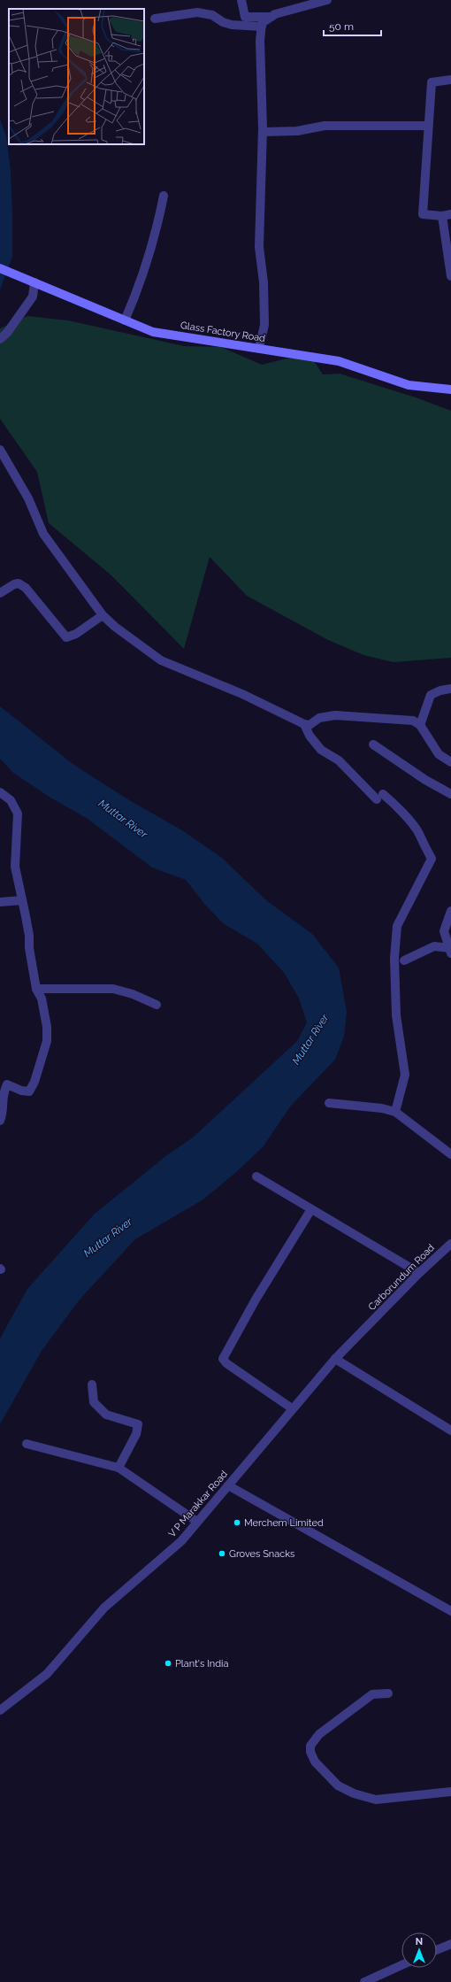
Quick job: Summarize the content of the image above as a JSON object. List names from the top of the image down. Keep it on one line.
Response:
{"streets":{"main road":["Glass Factory Road"],"street":["Carborundum Road","V P Marakkar Road"]},"crossings":[["Carborundum Road","V P Marakkar Road"]],"water":["Muttar River"],"places":["Merchem Limited","Groves Snacks","Plant's India"],"scale_bar":"50 m","north":"top"}
